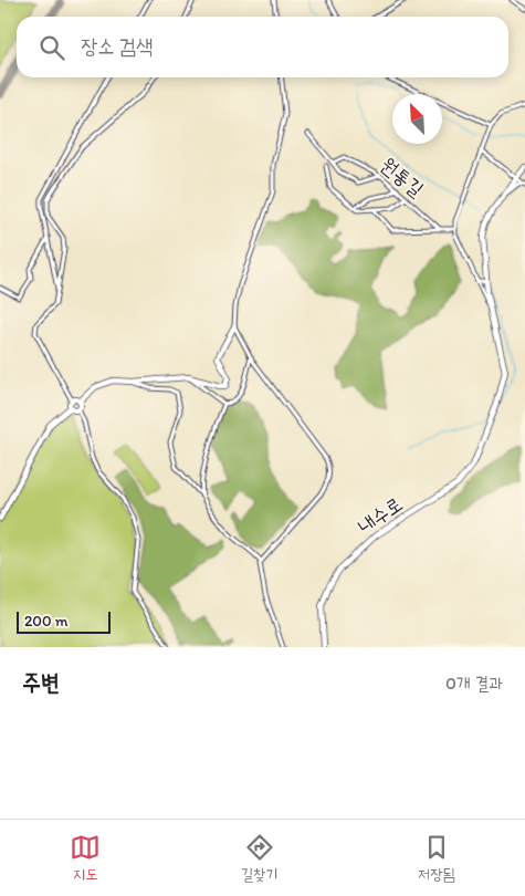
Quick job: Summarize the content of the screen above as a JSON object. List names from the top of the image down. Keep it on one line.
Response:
{"streets":{"street":["원통길","내수로"]},"scale_bar":"200 m","north":"top left","page":{"search":"장소 검색","scale":"200 m","heading":["주변","0개 결과"],"nav":["지도","길찾기","저장됨"]}}
